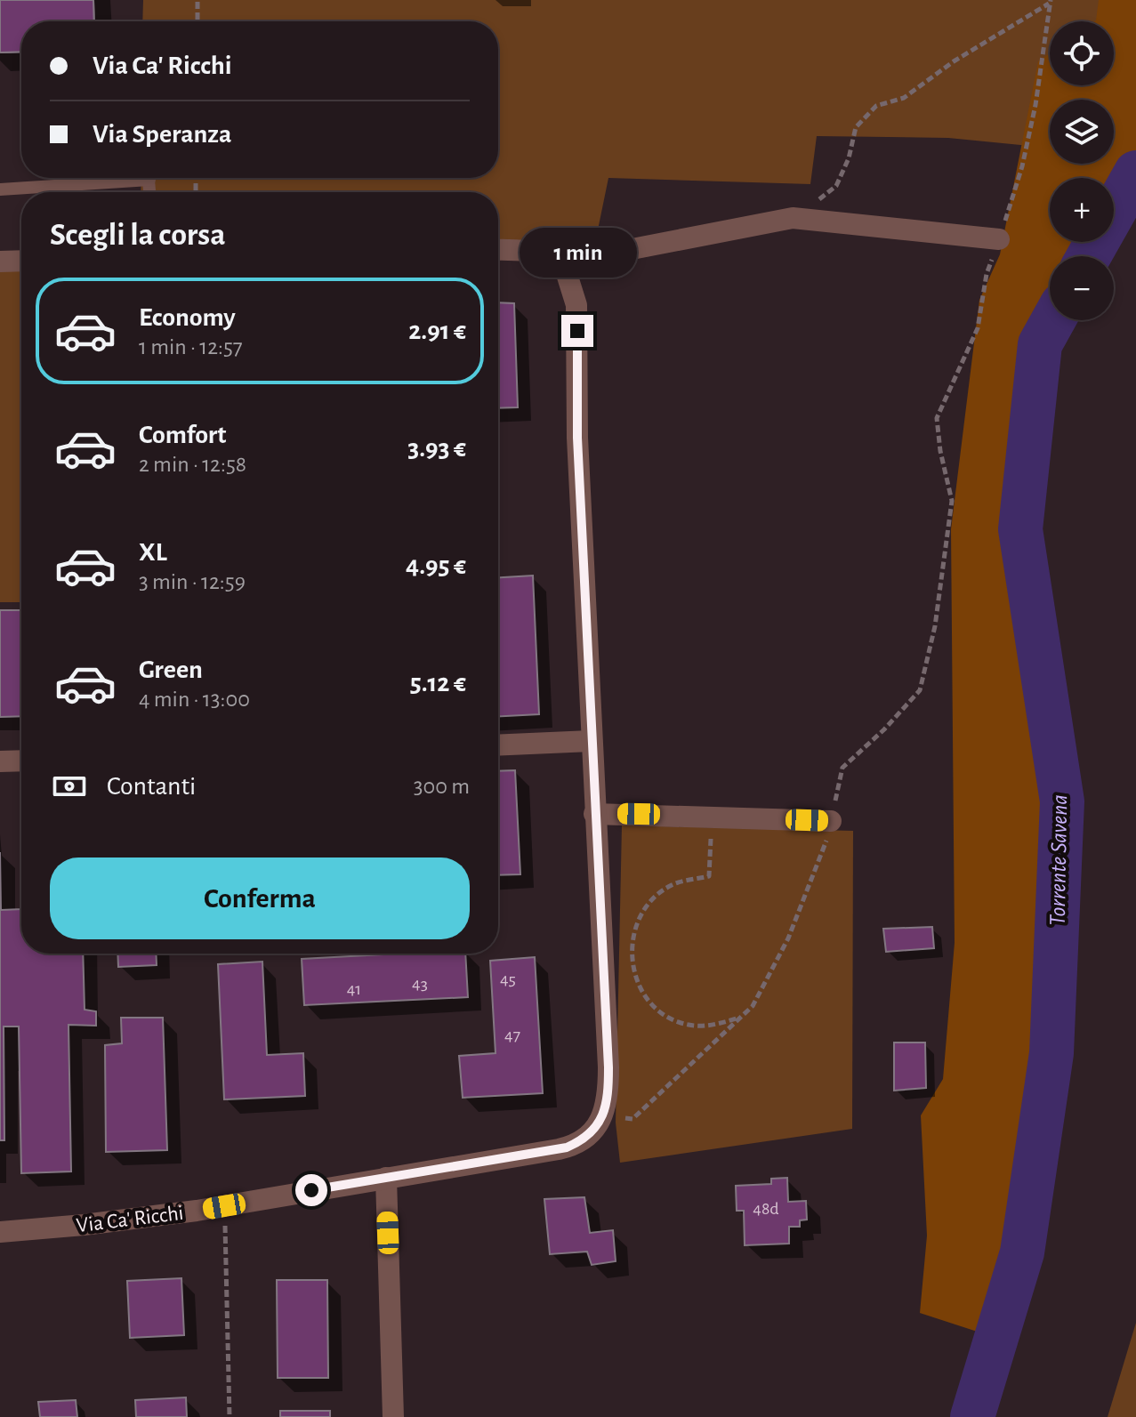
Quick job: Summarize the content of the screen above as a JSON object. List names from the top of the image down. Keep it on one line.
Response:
{"streets":{"street":["Via Ca' Ricchi"]},"water":["Torrente Savena"],"house_numbers":["45","43","41","47","48d"],"page":{"map_buttons":["+","−"],"banner":["Via Ca' Ricchi","Via Speranza"],"heading":"Scegli la corsa","bubble":"1 min","list":[{"name":"Economy","note":"1 min · 12:57","value":"2.91 €"},{"name":"Comfort","note":"2 min · 12:58","value":"3.93 €"},{"name":"XL","note":"3 min · 12:59","value":"4.95 €"},{"name":"Green","note":"4 min · 13:00","value":"5.12 €"}],"pay":["Contanti","300 m"],"buttons":"Conferma"}}
